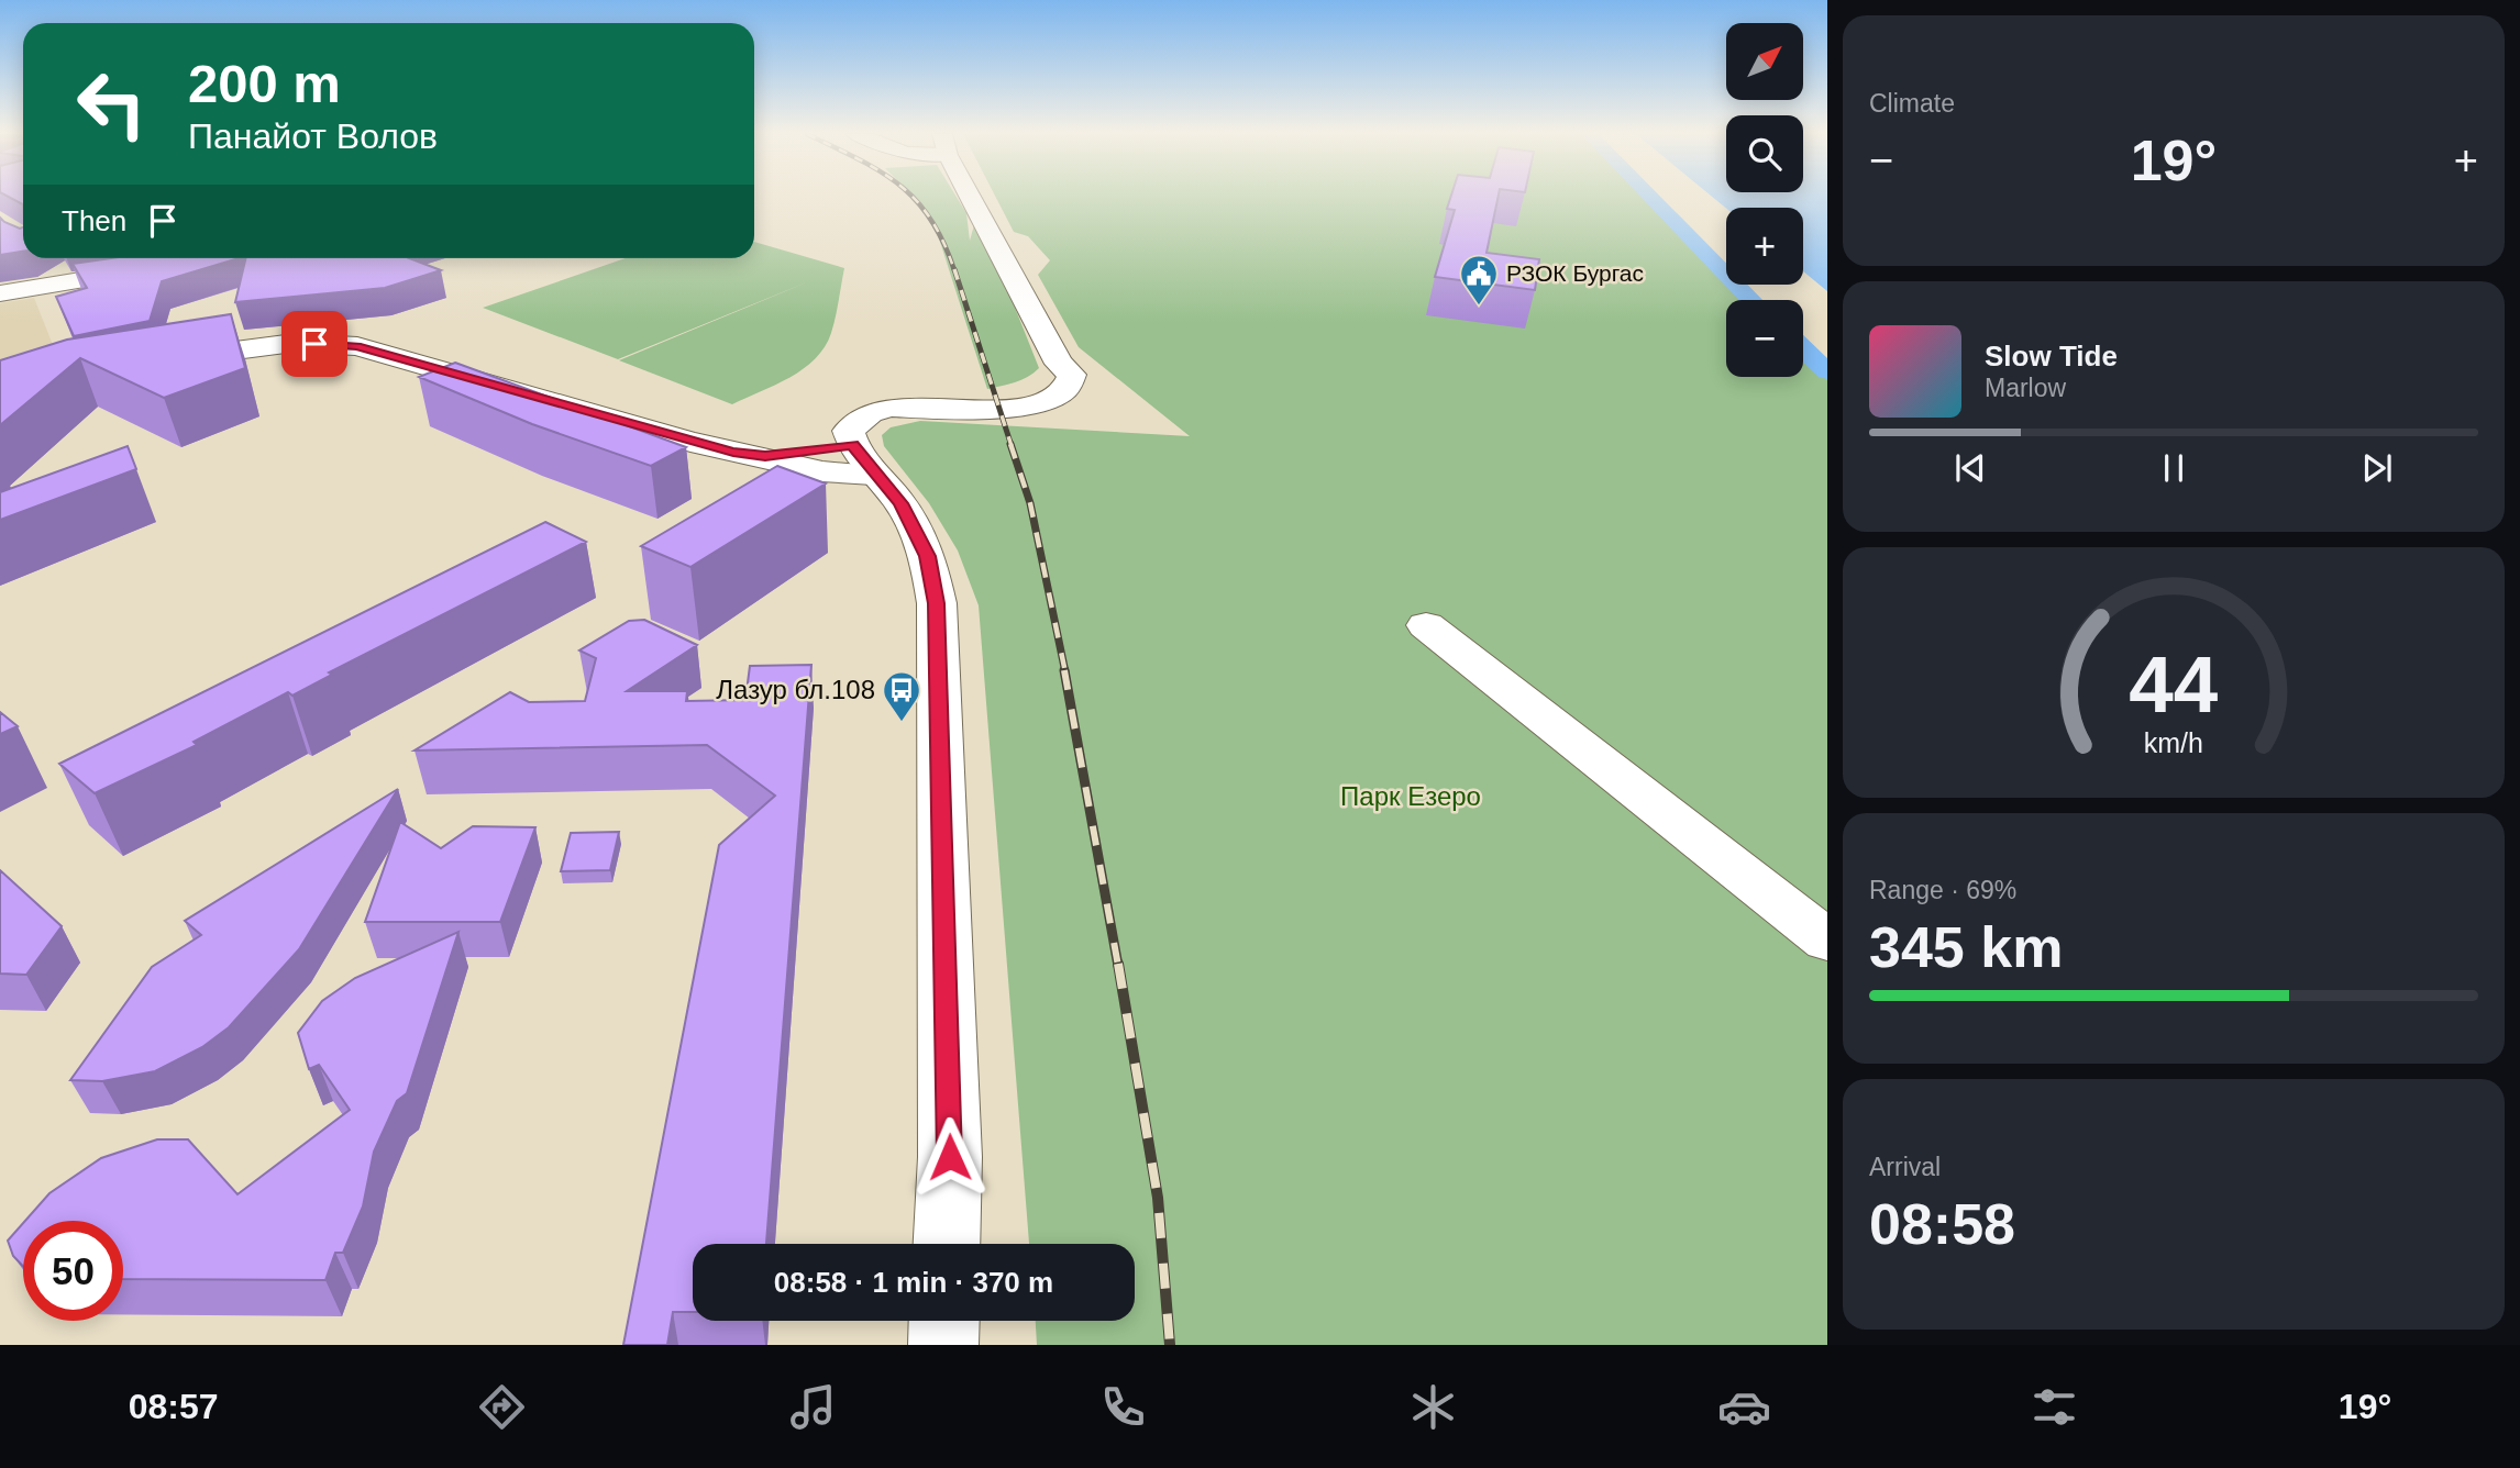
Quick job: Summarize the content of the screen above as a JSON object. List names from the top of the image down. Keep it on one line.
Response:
{"parks":["Парк Езеро"],"places":{"public building":["РЗОК Бургас"],"bus stop":["Лазур бл.108"]},"north":"top right","page":{"tile":["Climate",["Range · 69%","345 km"],["Arrival","08:58"]],"map_buttons":["+","−"],"turn":["200 m","Панайот Волов"],"heat":["−","19°","+"],"then":"Then","song":["Slow Tide","Marlow"],"limit":"50","trip":"08:58 · 1 min · 370 m","tabs":["08:57","19°"],"gauge":["44","km/h"]}}
